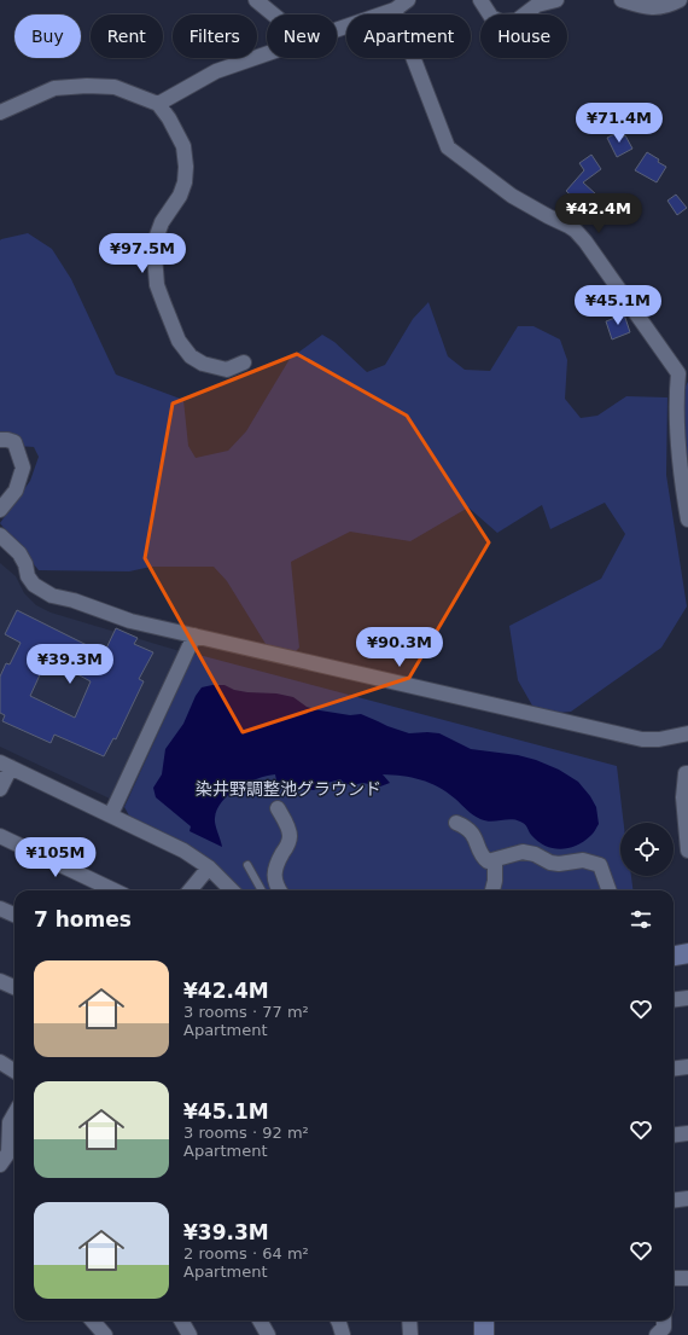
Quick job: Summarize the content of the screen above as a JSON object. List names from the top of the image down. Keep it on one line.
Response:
{"parks":["染井野調整池グラウンド"],"page":{"chip":["Buy","Rent","Filters","New","Apartment","House"],"price":["¥71.4M","¥42.4M","¥97.5M","¥45.1M","¥90.3M","¥39.3M","¥105M"],"heading":"7 homes","list":[{"name":"¥42.4M","note":"3 rooms · 77 m² · Apartment"},{"name":"¥45.1M","note":"3 rooms · 92 m² · Apartment"},{"name":"¥39.3M","note":"2 rooms · 64 m² · Apartment"}]}}
